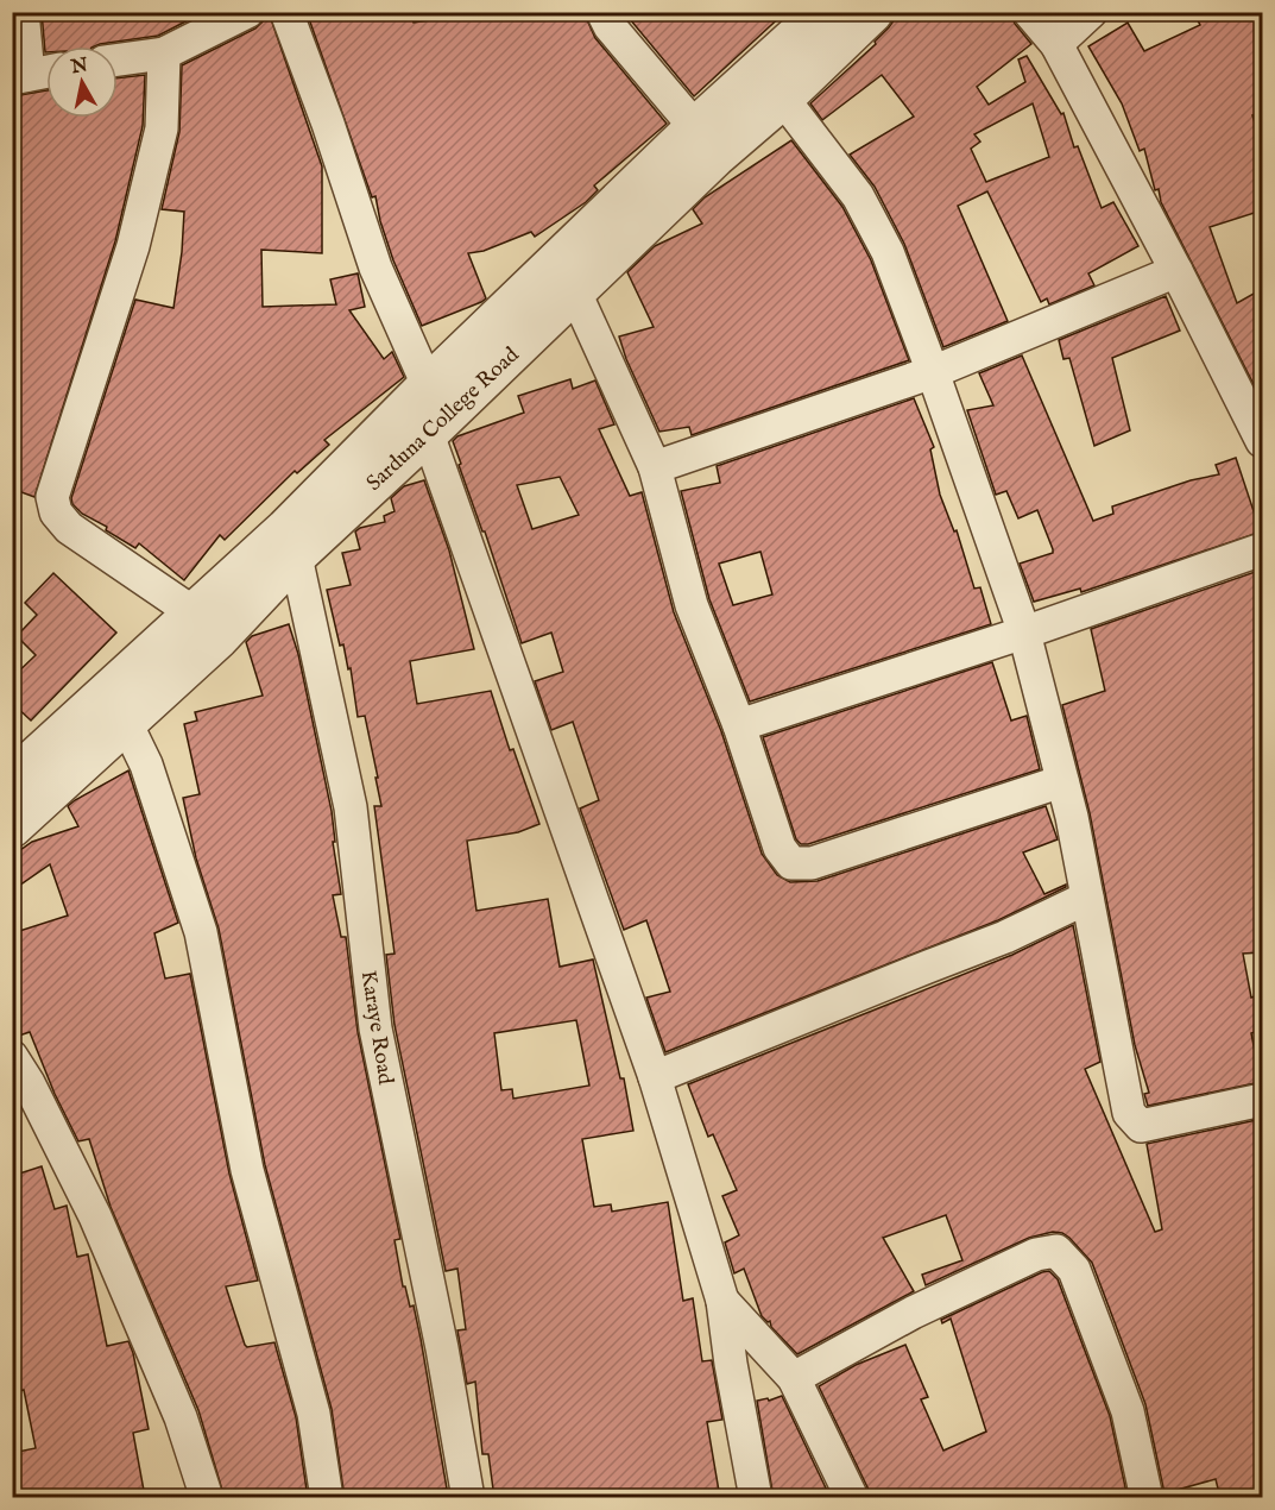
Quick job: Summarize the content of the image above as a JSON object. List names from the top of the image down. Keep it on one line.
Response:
{"streets":{"street":["Sarduna College Road","Karaye Road"]},"crossings":[["Sarduna College Road","Karaye Road"]],"north":"top"}
